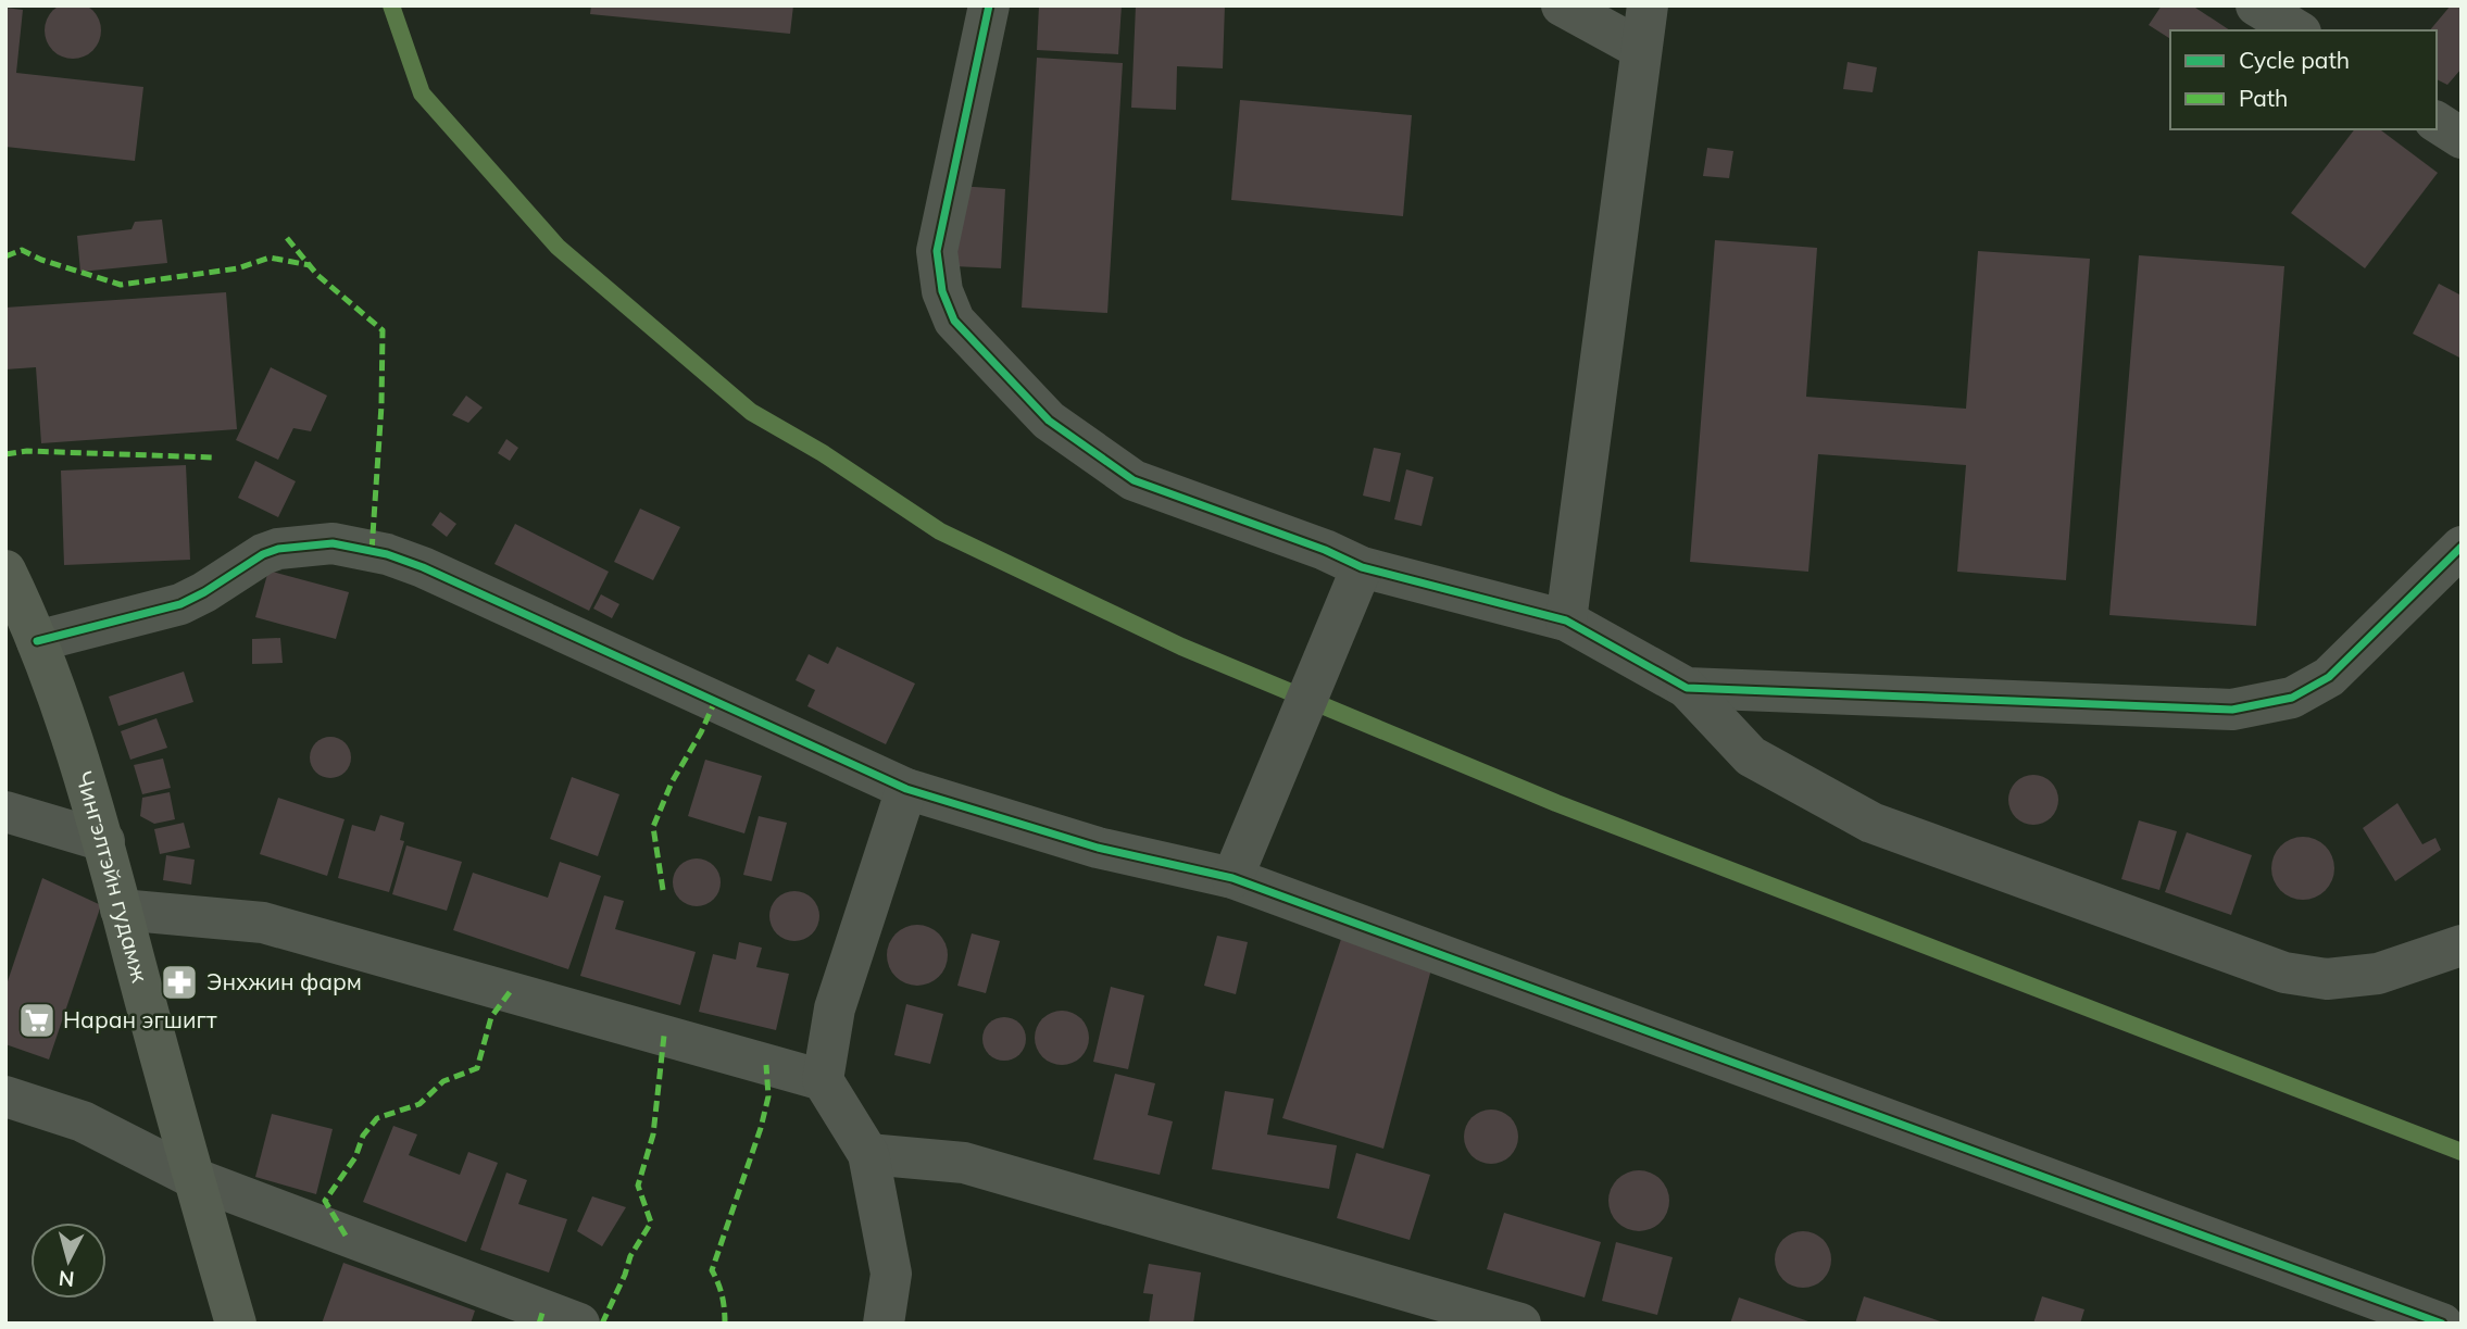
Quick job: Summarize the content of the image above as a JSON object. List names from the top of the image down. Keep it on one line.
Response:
{"streets":{"main road":["Чингэлтэйн гудамж"]},"places":{"pharmacy":["Энхжин фарм"],"supermarket":["Наран эгшигт"]},"legend":["Cycle path","Path"],"north":"bottom"}
